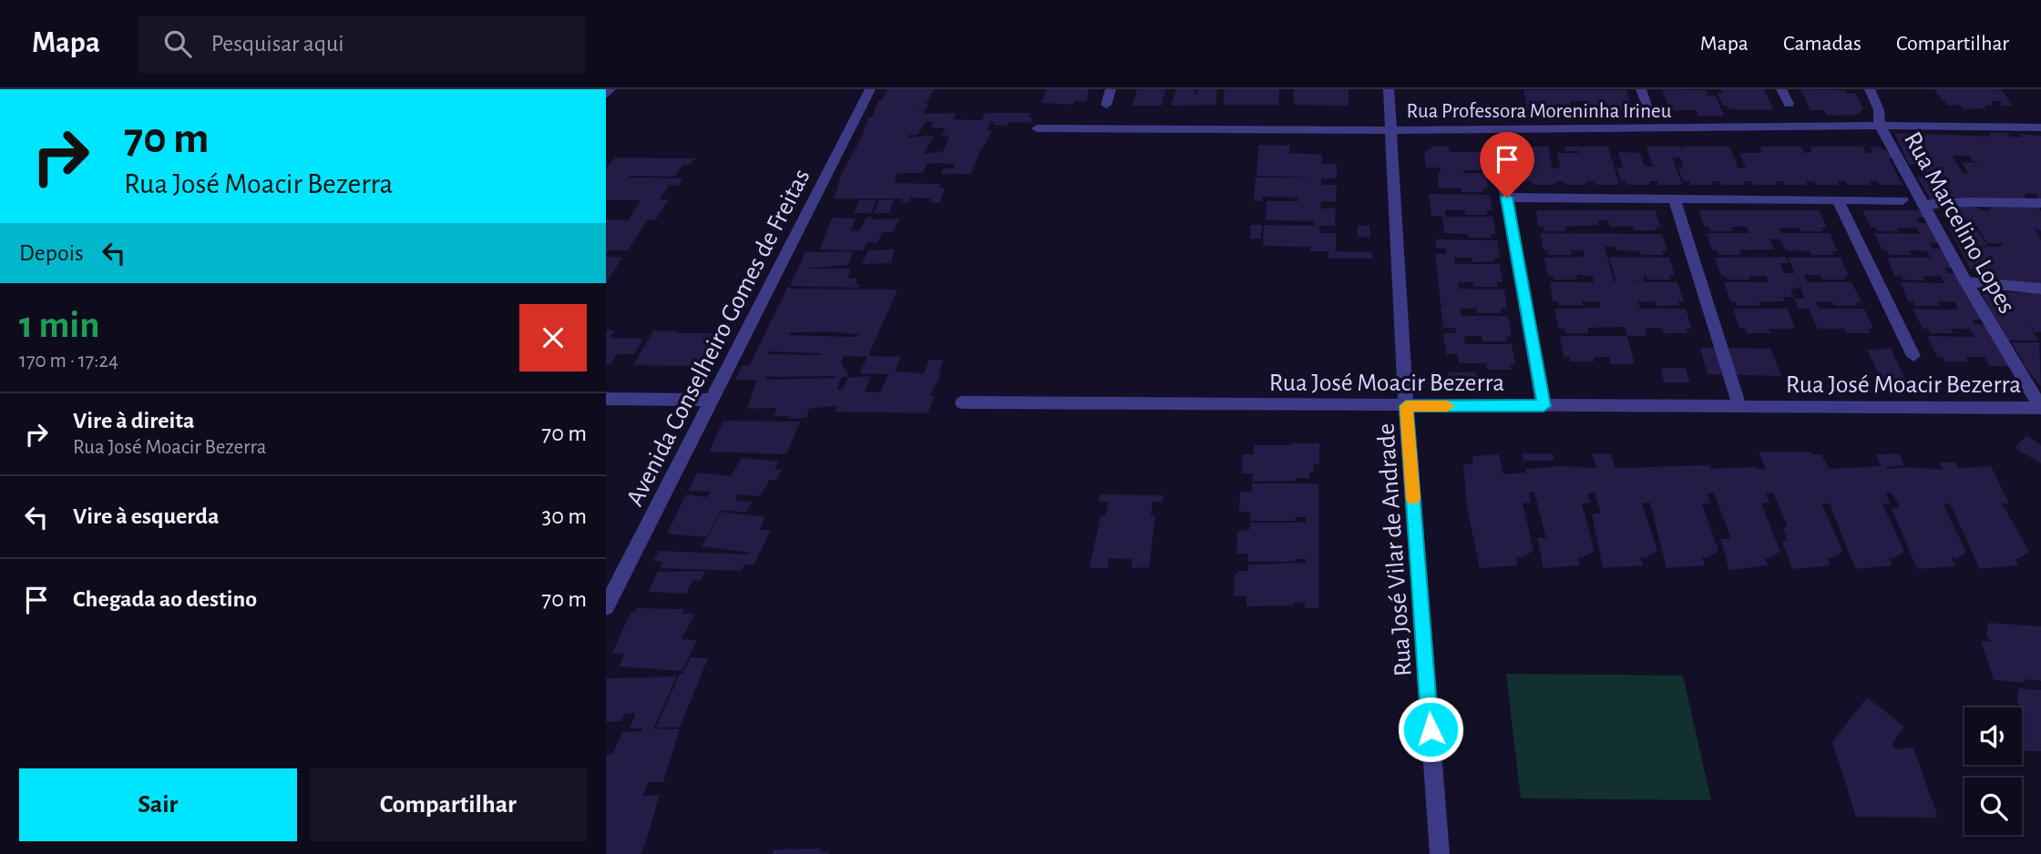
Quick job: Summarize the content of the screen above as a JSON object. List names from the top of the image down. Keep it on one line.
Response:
{"streets":{"street":["Rua Professora Moreninha Irineu","Rua Marcelino Lopes","Avenida Conselheiro Gomes de Freitas","Rua José Moacir Bezerra","Rua José Vilar de Andrade"]},"crossings":[["Rua Professora Moreninha Irineu","Rua Marcelino Lopes"],["Rua Professora Moreninha Irineu","Rua José Vilar de Andrade"],["Rua Marcelino Lopes","Rua José Moacir Bezerra"],["Rua José Moacir Bezerra","Rua José Vilar de Andrade"]],"page":{"header":"Mapa","search":"Pesquisar aqui","nav":["Mapa","Camadas","Compartilhar"],"turn":["70 m","Rua José Moacir Bezerra"],"then":"Depois","heading":["1 min","170 m · 17:24"],"list":[{"name":"Vire à direita","note":"Rua José Moacir Bezerra","value":"70 m"},{"name":"Vire à esquerda","value":"30 m"},{"name":"Chegada ao destino","value":"70 m"}],"buttons":["Sair","Compartilhar"]}}
